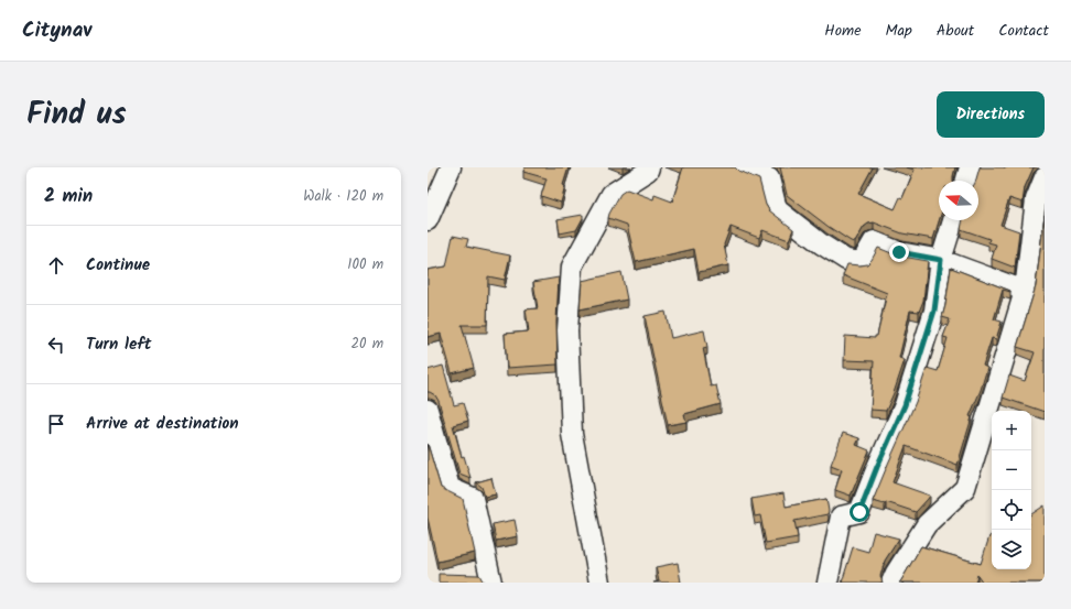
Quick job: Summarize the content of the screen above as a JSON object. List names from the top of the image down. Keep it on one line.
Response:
{"north":"left","page":{"header":"Citynav","nav":["Home","Map","About","Contact"],"title":"Find us","buttons":"Directions","heading":["2 min","Walk · 120 m"],"list":[["Continue","100 m"],["Turn left","20 m"],"Arrive at destination"],"map_buttons":["+","−"]}}
